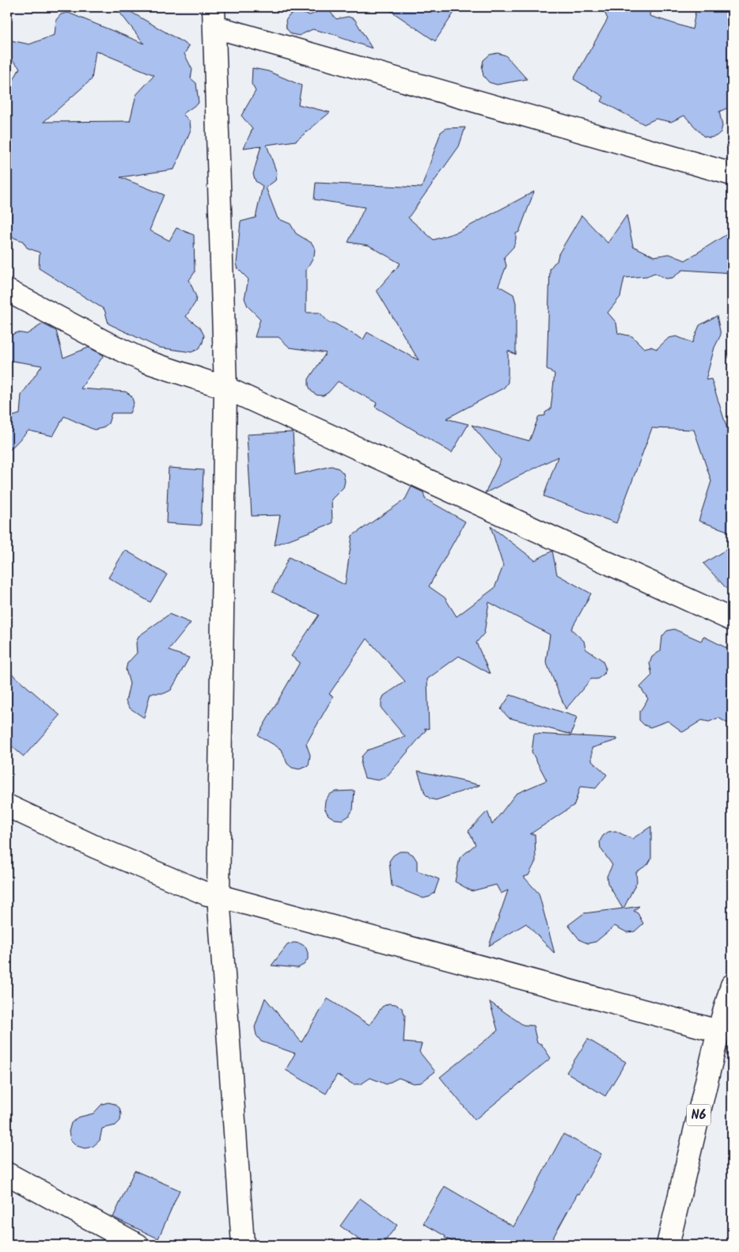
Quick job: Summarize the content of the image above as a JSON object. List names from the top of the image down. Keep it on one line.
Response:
{"streets":{"main road":["N6"]}}
